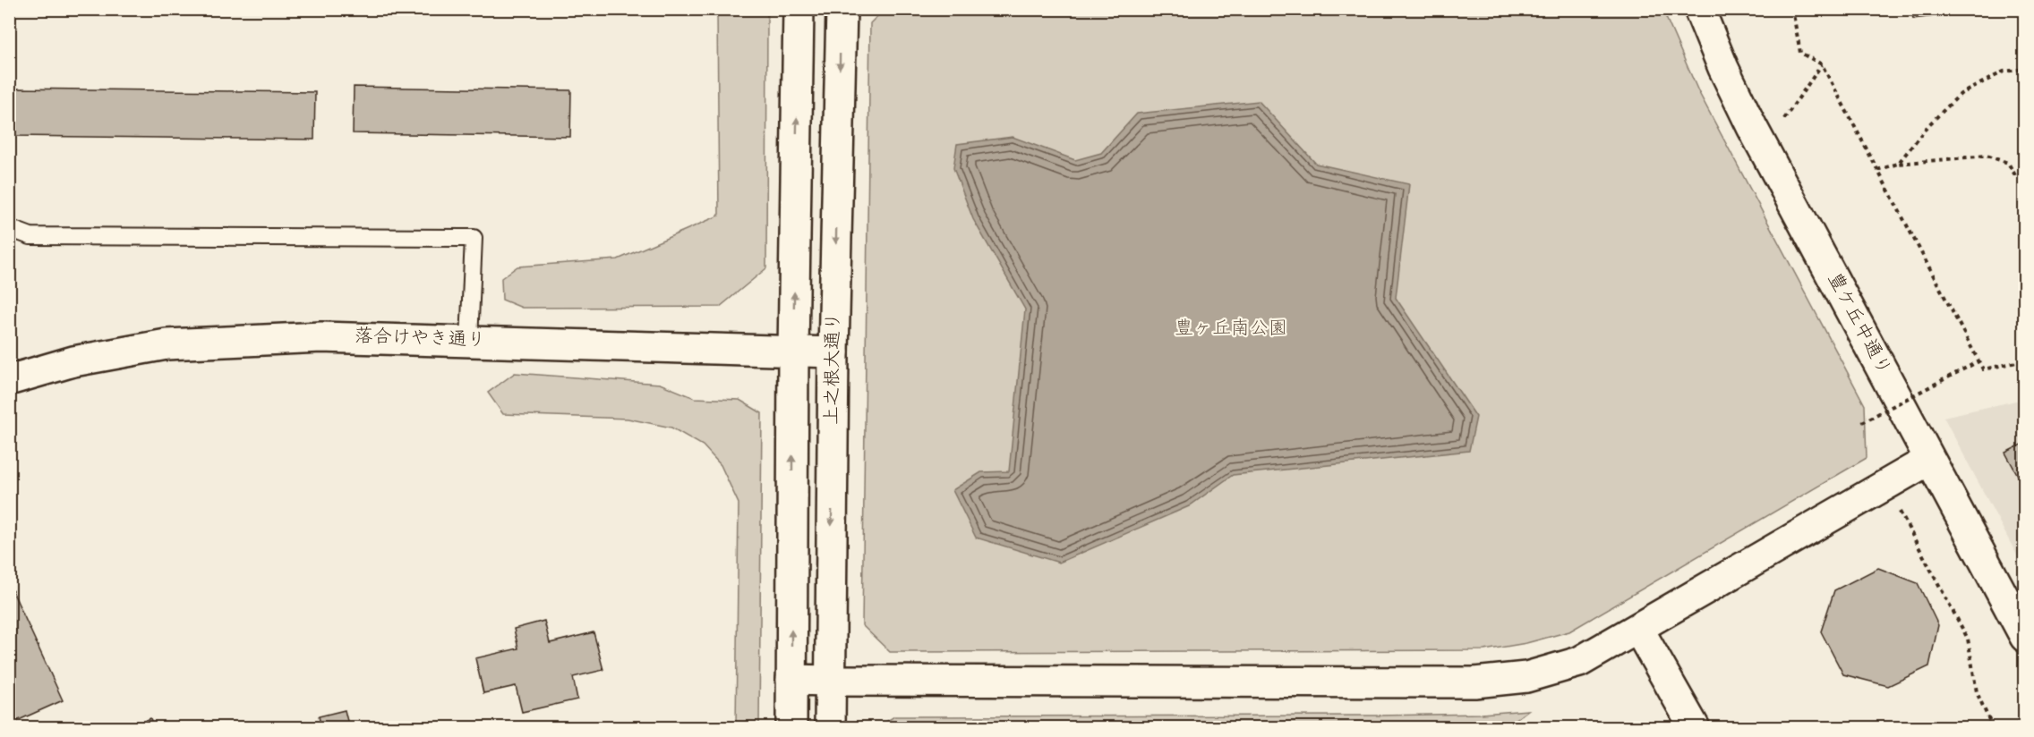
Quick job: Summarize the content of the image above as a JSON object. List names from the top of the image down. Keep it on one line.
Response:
{"streets":{"street":["豊ケ丘中通り","落合けやき通り","上之根大通り"]},"crossings":[["落合けやき通り","上之根大通り"]],"parks":["豊ヶ丘南公園"]}
